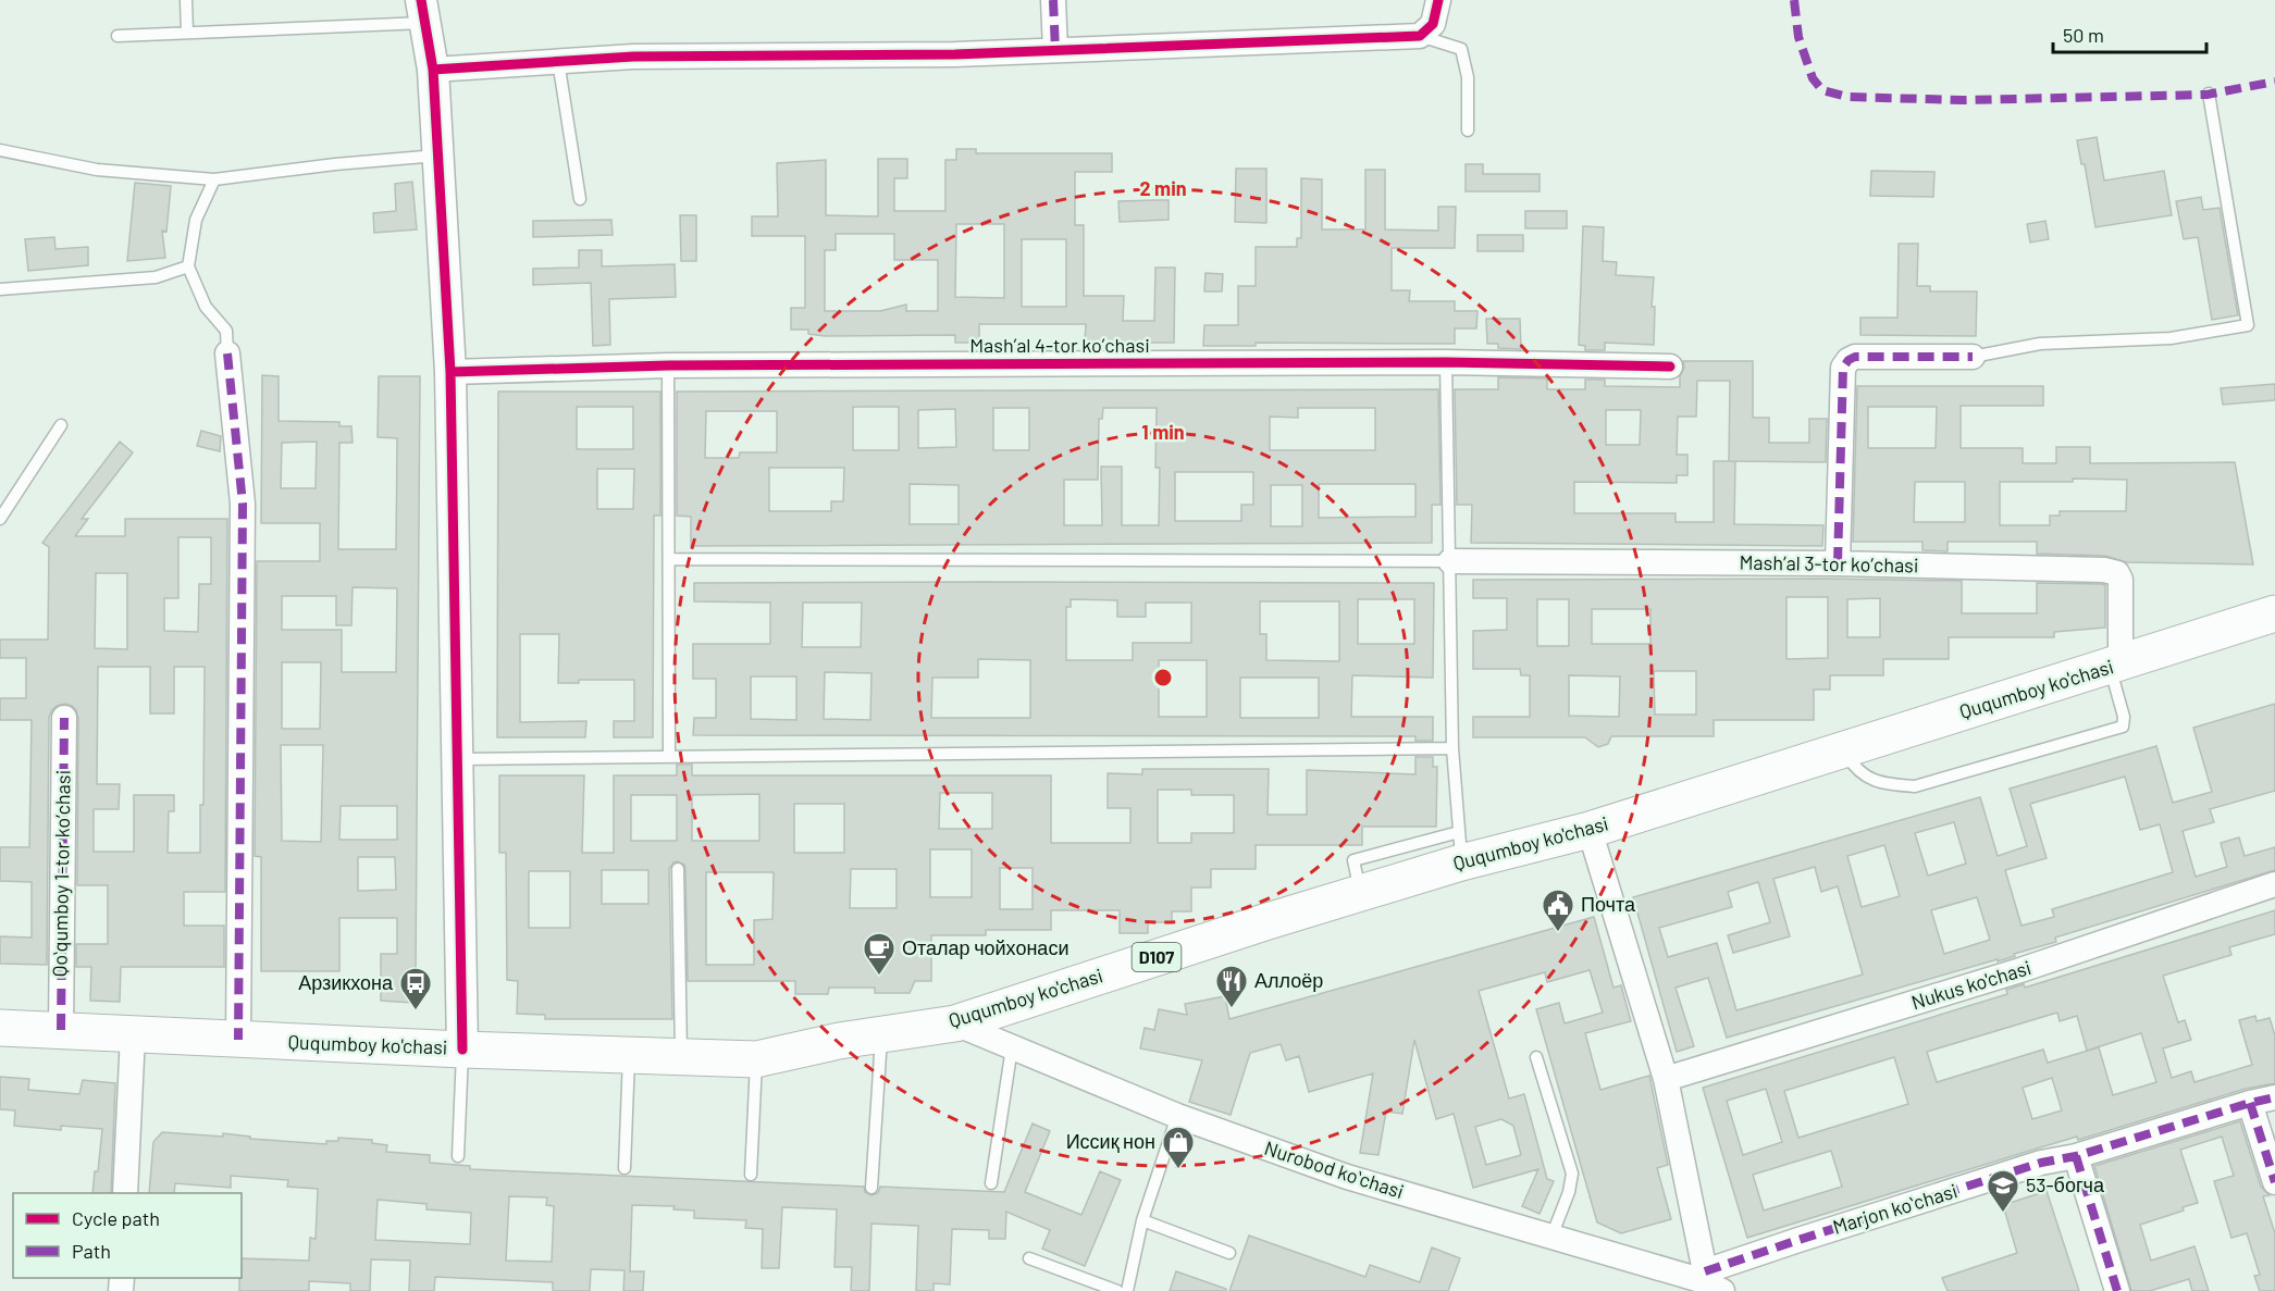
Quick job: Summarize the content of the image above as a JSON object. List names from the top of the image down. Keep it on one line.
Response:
{"streets":{"main road":["Ququmboy ko'chasi","D107"],"street":["Mashʼal 4-tor koʼchasi","Mashʼal 3-tor koʼchasi","Qoʻqumboy 1-tor koʼchasi","Nukus ko'chasi","Nurobod koʻchasi","Marjon koʻchasi"]},"crossings":[["Mashʼal 3-tor koʼchasi","Ququmboy ko'chasi"],["Ququmboy ko'chasi","Qoʻqumboy 1-tor koʼchasi"],["Ququmboy ko'chasi","Nurobod koʻchasi"],["Nurobod koʻchasi","Marjon koʻchasi"]],"places":{"public building":["Почта"],"cafe":["Оталар чойхонаси"],"restaurant":["Аллоёр"],"bus stop":["Арзикхона"],"shop":["Иссиқ нон"],"school or university":["53-богча"]},"legend":["Cycle path","Path"],"scale_bar":"50 m","rings":["2 min","1 min"]}
